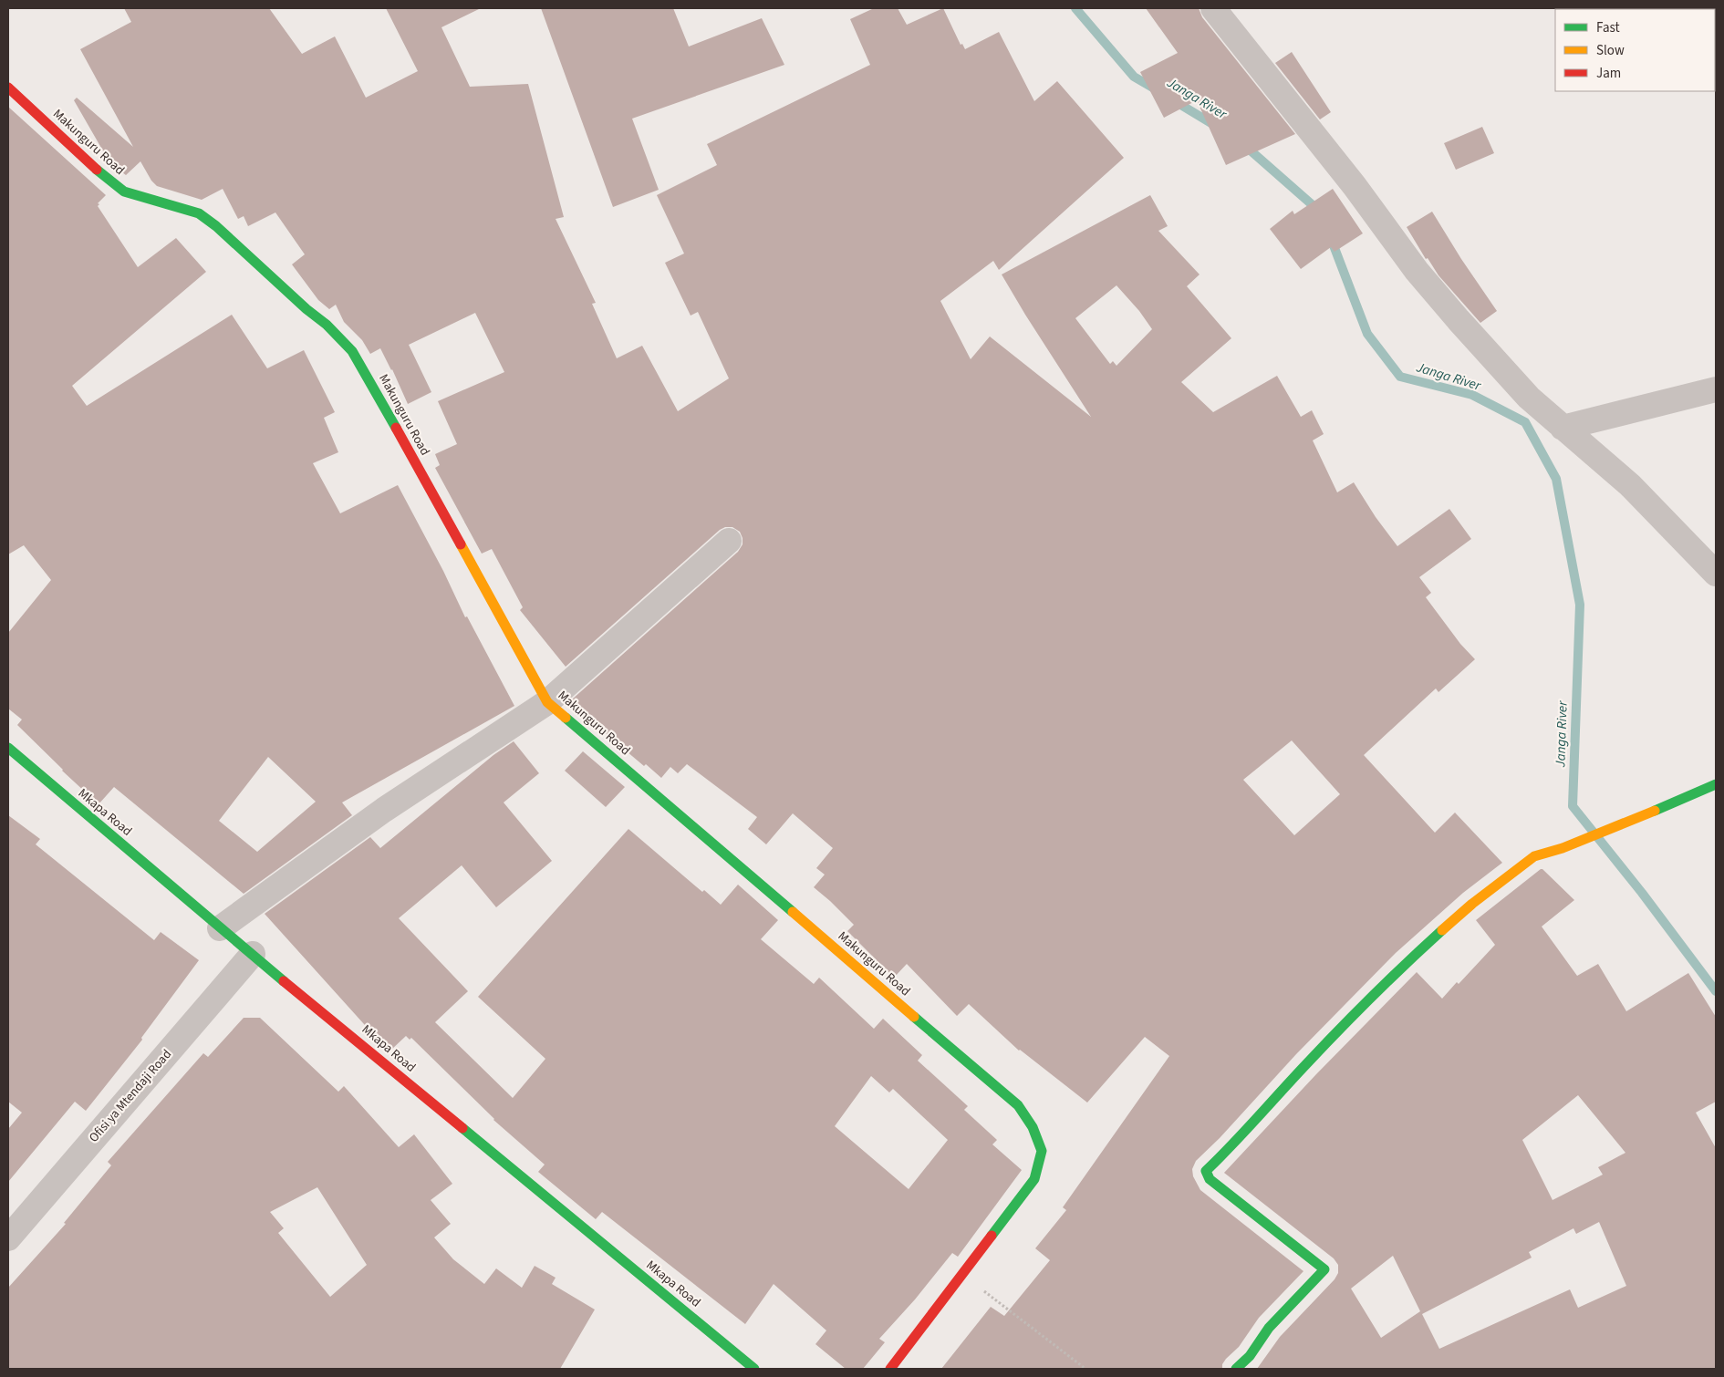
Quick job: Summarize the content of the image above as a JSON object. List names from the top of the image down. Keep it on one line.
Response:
{"streets":{"street":["Makunguru Road","Mkapa Road","Ofisi ya Mtendaji Road"]},"crossings":[["Mkapa Road","Ofisi ya Mtendaji Road"]],"water":["Janga River"],"legend":["Fast","Slow","Jam"]}
